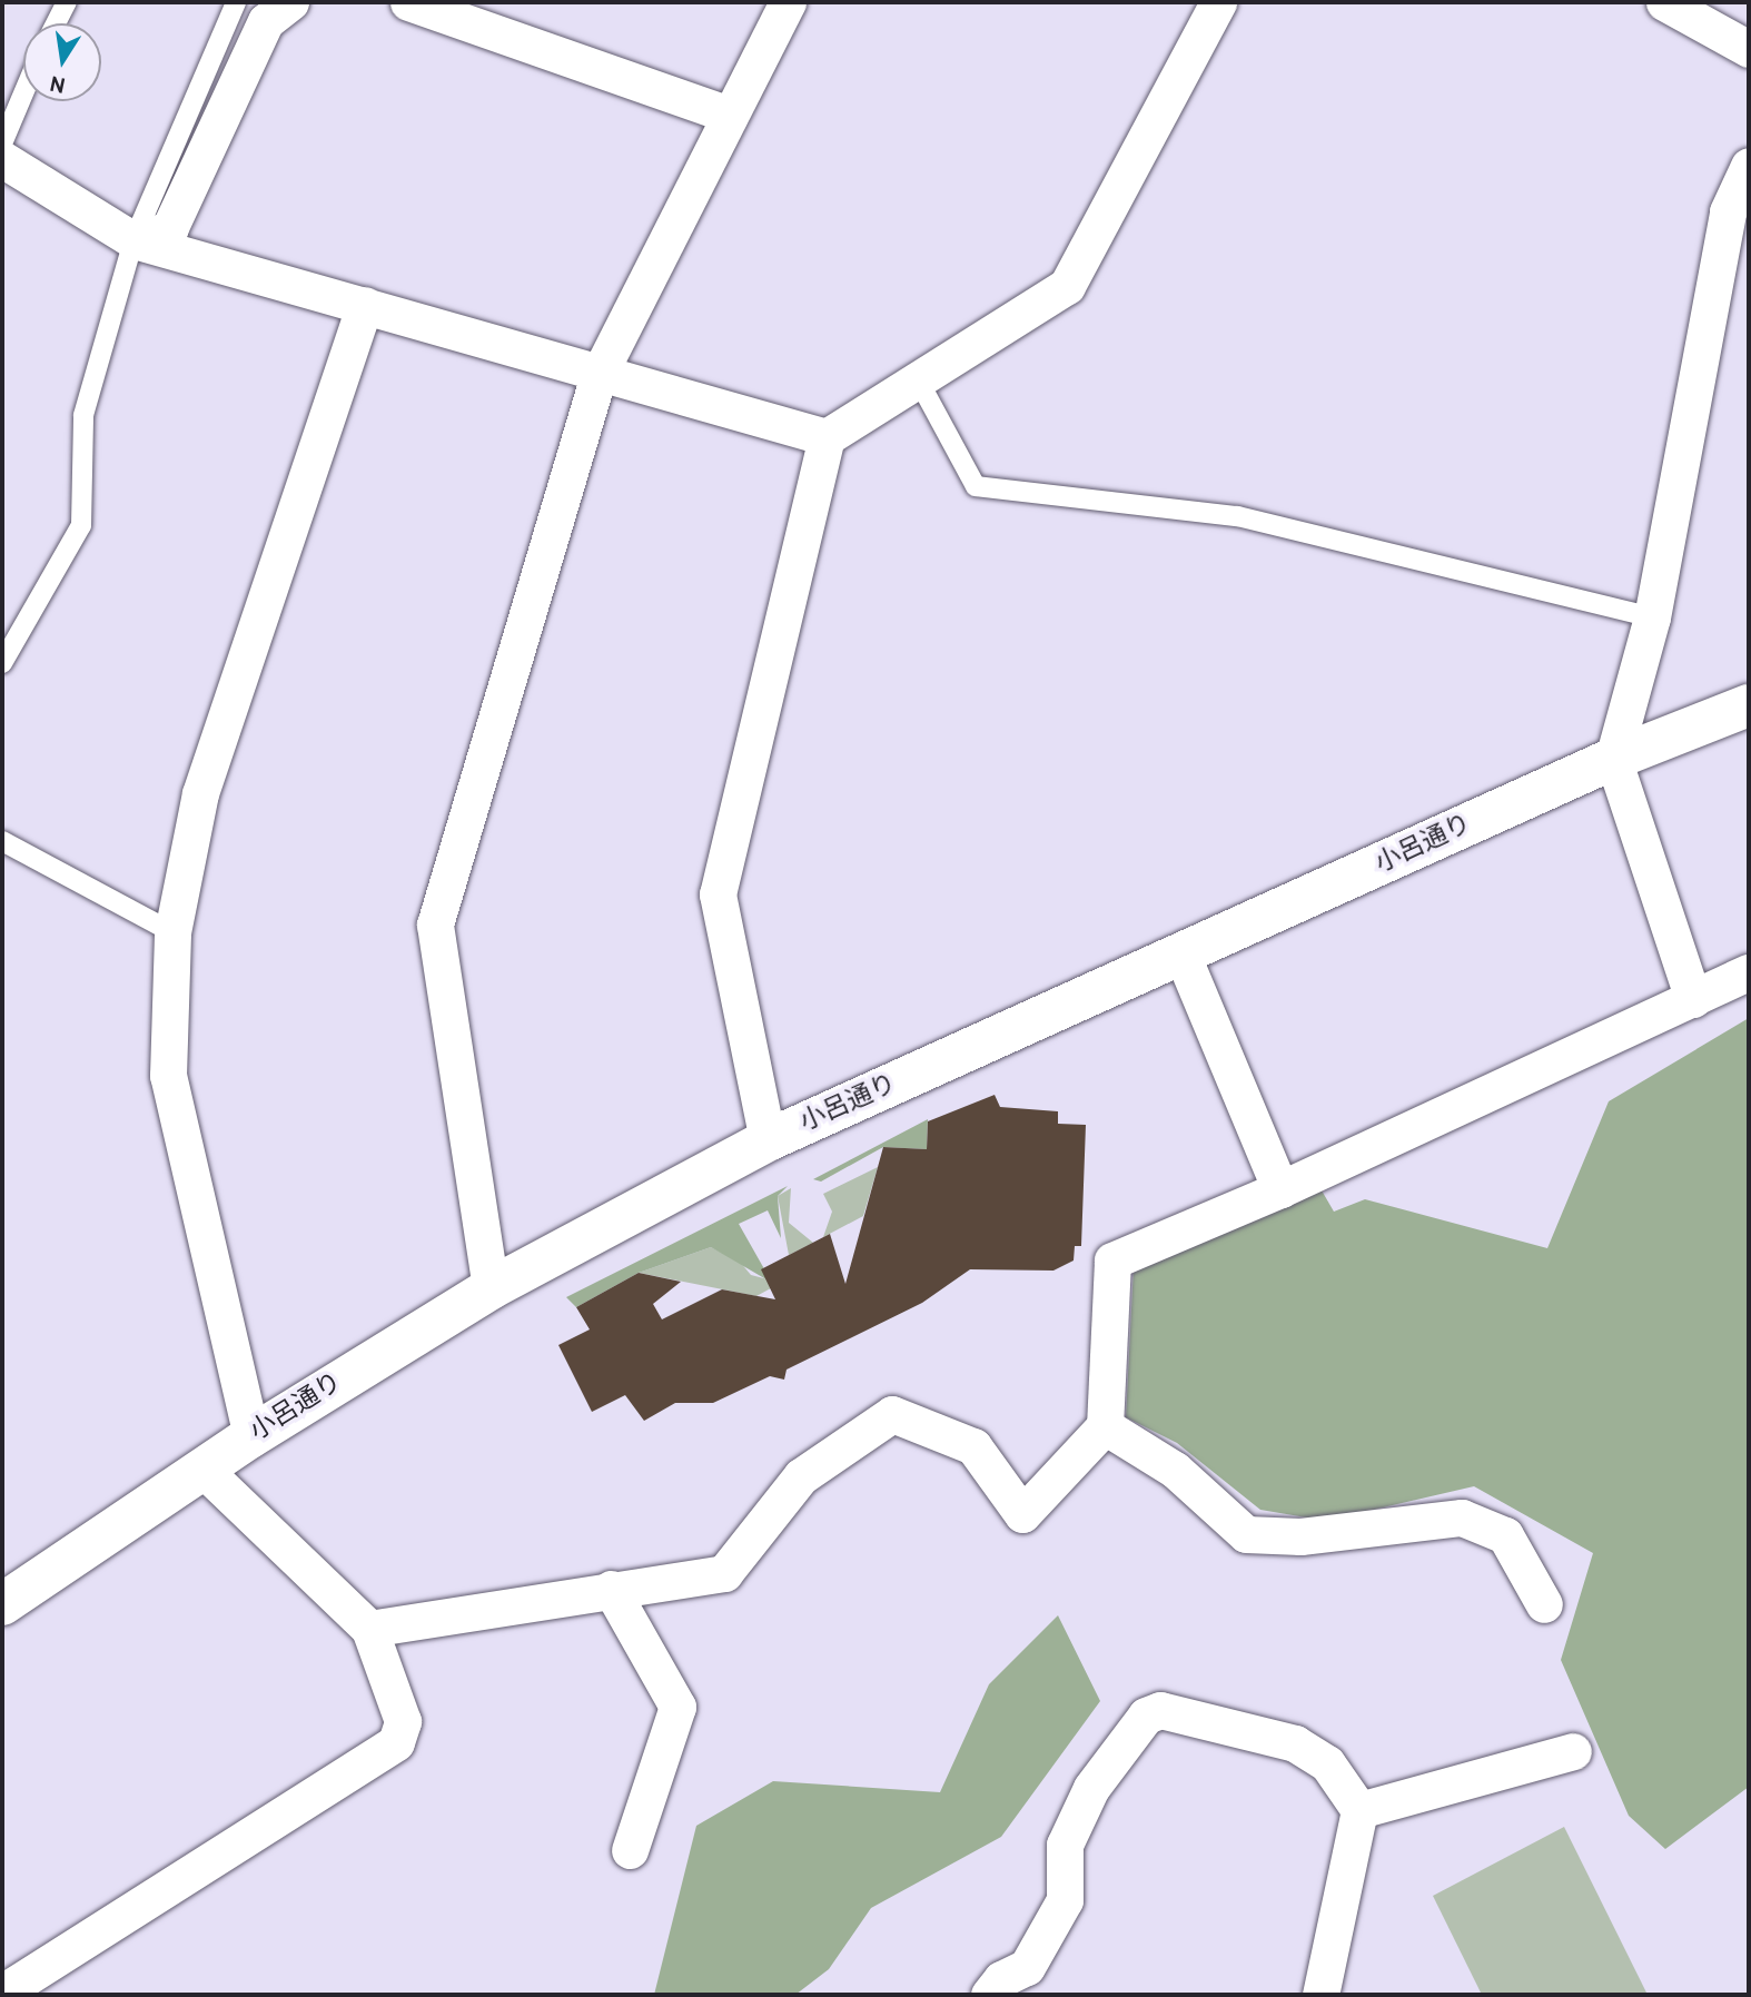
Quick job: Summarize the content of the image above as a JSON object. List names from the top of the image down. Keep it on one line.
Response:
{"streets":{"street":["小呂通り"]},"north":"bottom"}
